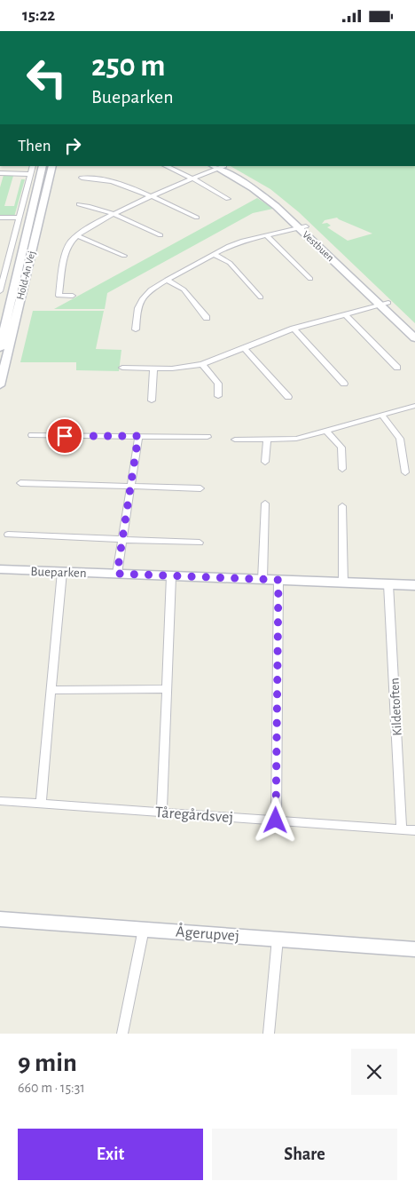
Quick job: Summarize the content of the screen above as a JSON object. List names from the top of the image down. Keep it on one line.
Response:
{"streets":{"street":["Vestbuen","Hold-An Vej","Bueparken","Kildetoften","Tåregårdsvej","Ågerupvej"]},"crossings":[["Bueparken","Kildetoften"],["Kildetoften","Tåregårdsvej"]],"page":{"status":"15:22","turn":["250 m","Bueparken"],"then":"Then","heading":["9 min","660 m · 15:31"],"buttons":["Exit","Share"]}}
